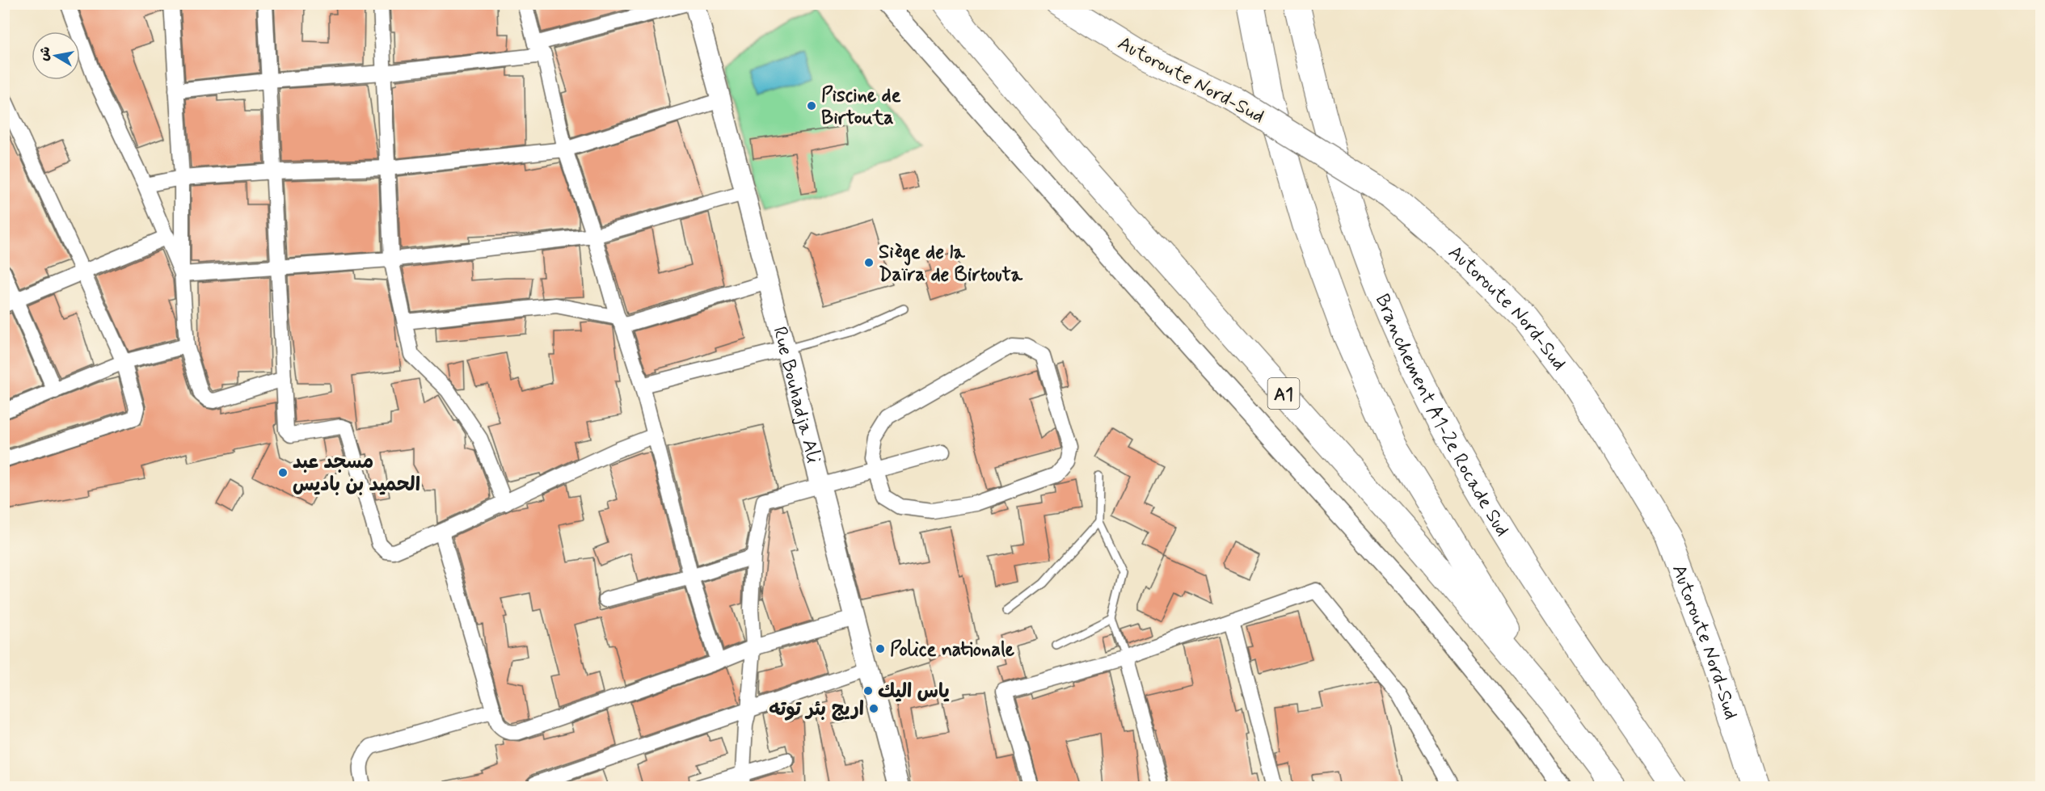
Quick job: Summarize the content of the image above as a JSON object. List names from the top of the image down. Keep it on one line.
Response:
{"streets":{"highway":["Autoroute Nord-Sud","A1","Branchement A1-2e Rocade Sud"],"main road":["Rue Bouhadja Ali"]},"places":["Piscine de Birtouta","Siège de la Daïra de Birtouta","مسجد عبد الحميد بن باديس","Police nationale","ياس اليك","اريج بئر توته"],"north":"left"}
